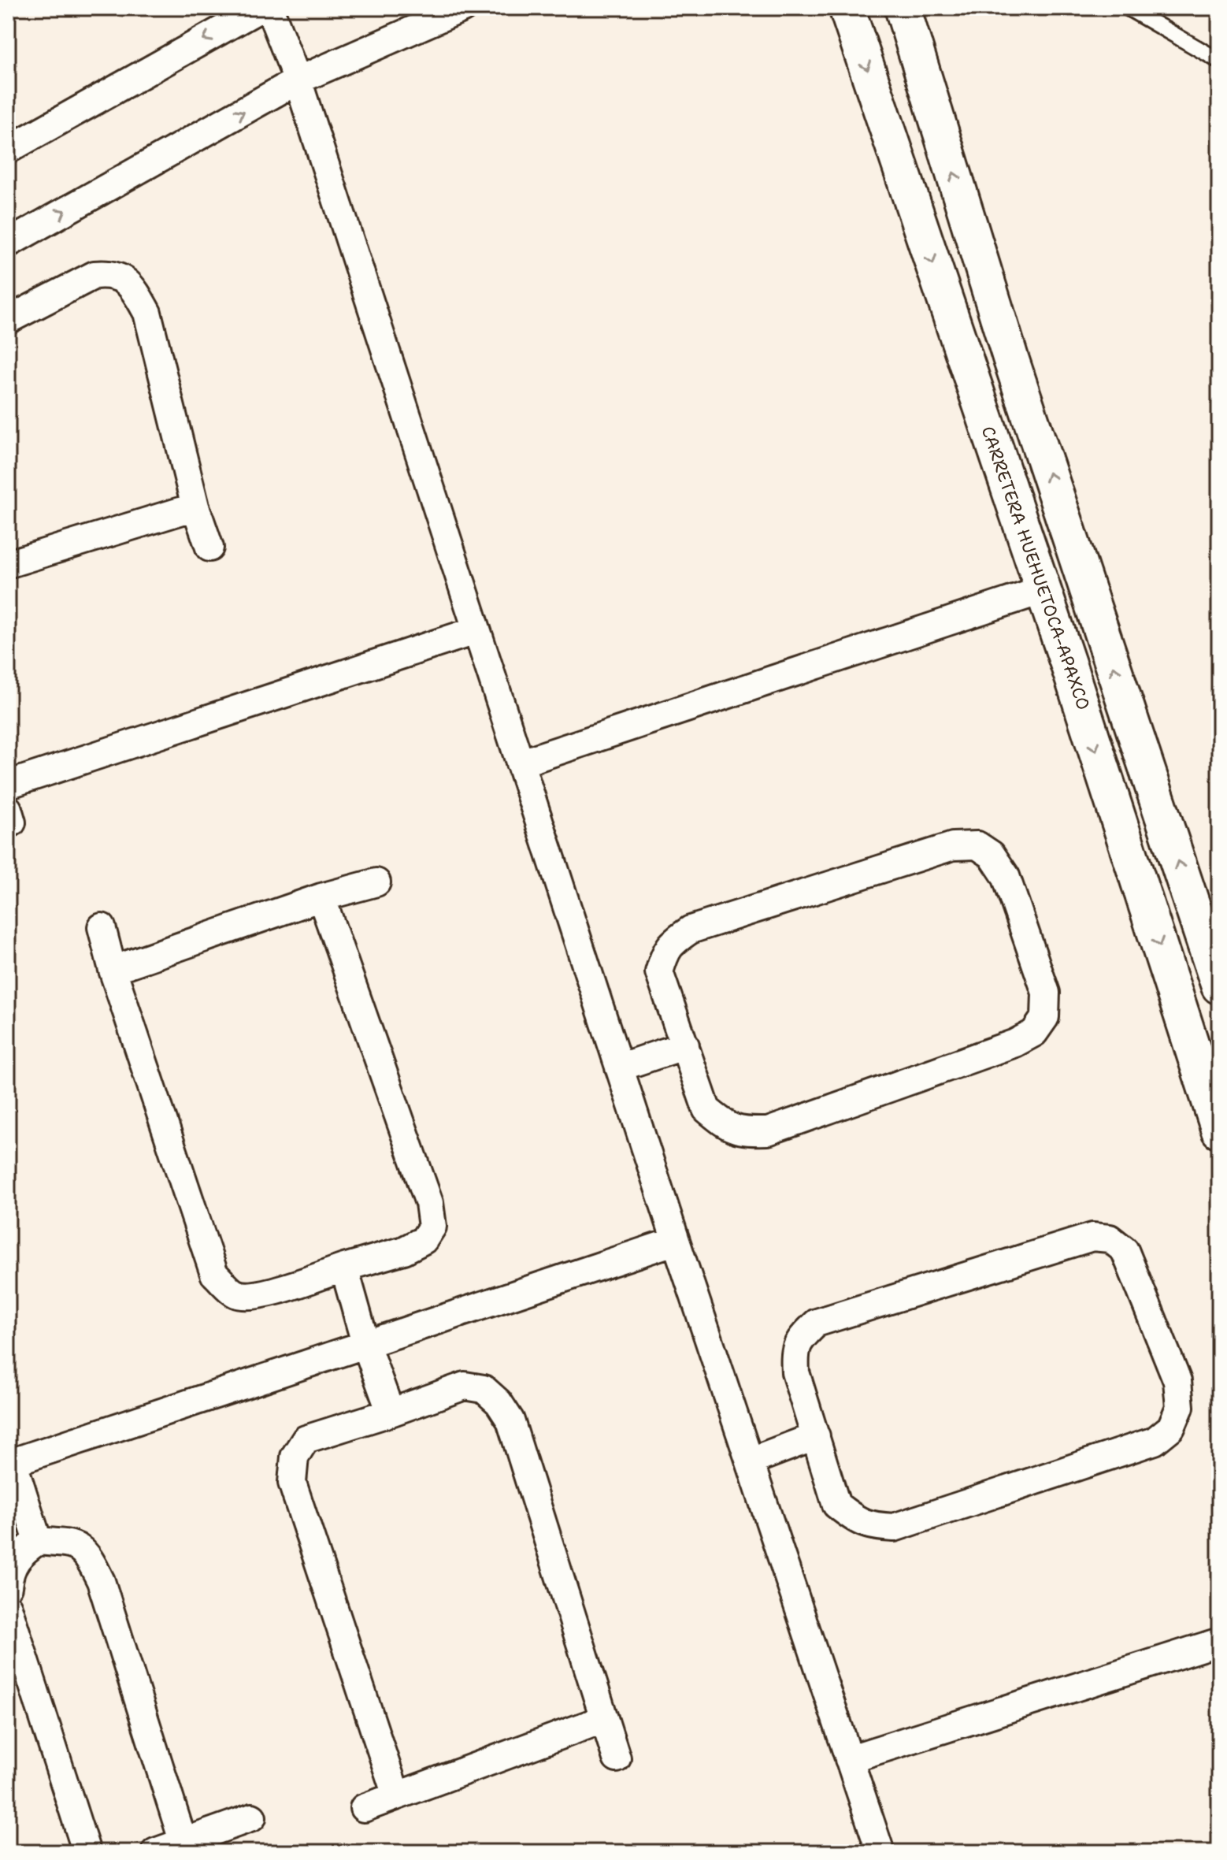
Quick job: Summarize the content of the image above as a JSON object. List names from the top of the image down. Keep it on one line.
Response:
{"streets":{"main road":["CARRETERA HUEHUETOCA-APAXCO"]}}
